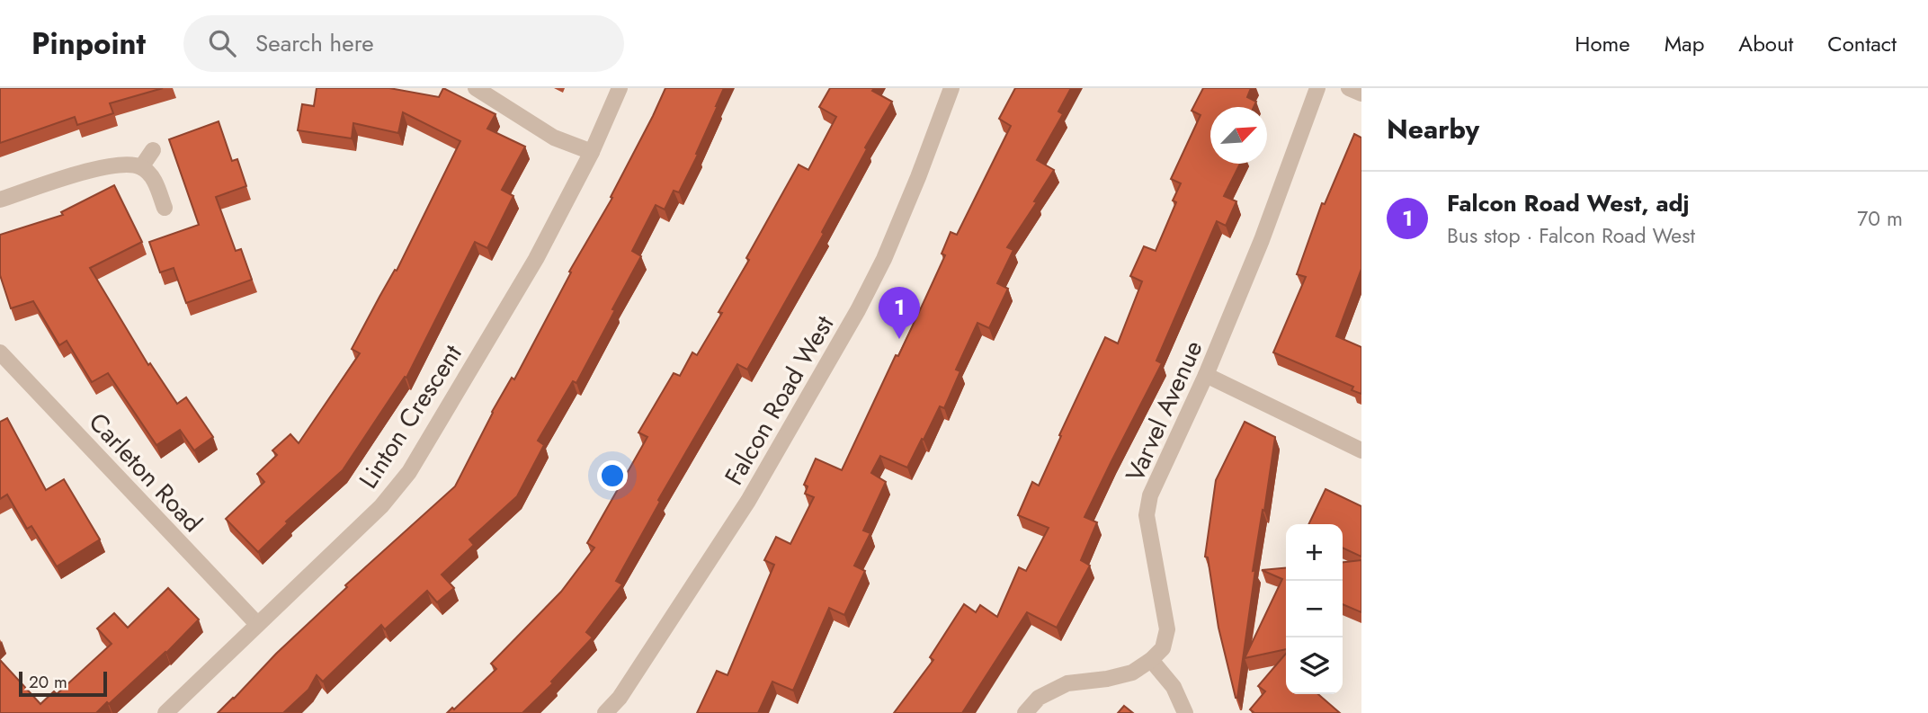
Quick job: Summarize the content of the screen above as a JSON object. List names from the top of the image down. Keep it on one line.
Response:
{"streets":{"street":["Falcon Road West","Varvel Avenue","Linton Crescent","Carleton Road"]},"crossings":[["Linton Crescent","Carleton Road"]],"scale_bar":"20 m","north":"top right","page":{"header":"Pinpoint","search":"Search here","nav":["Home","Map","About","Contact"],"heading":"Nearby","list":[{"mark":"1","name":"Falcon Road West, adj","note":"Bus stop · Falcon Road West","value":"70 m"}],"pins":"1","map_buttons":["+","−"],"scale":"20 m"}}
